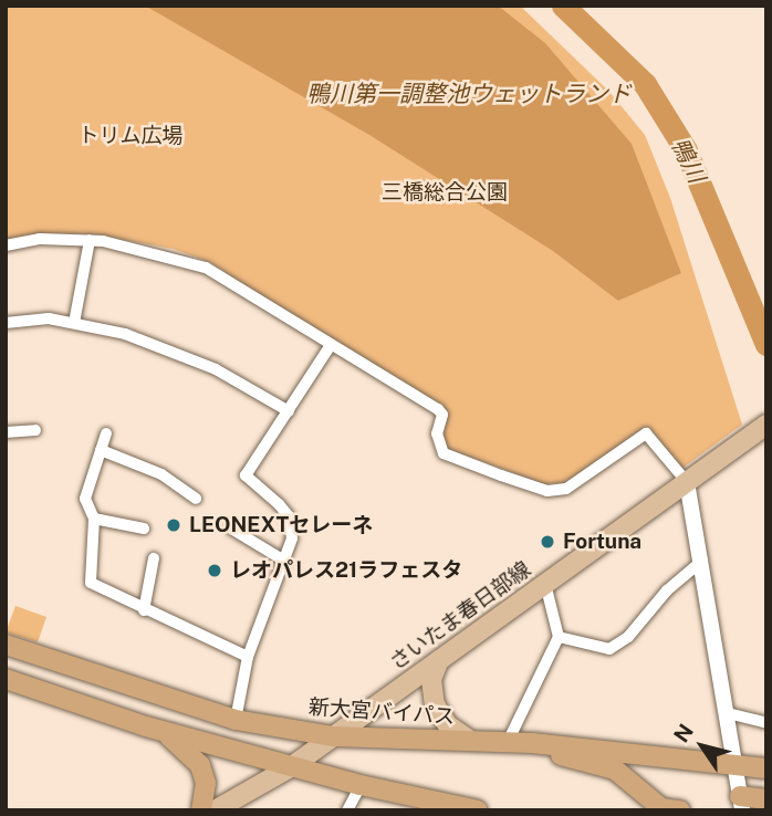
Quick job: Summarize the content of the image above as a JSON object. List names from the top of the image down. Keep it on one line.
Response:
{"streets":{"highway":["新大宮バイパス"],"main road":["さいたま春日部線"]},"crossings":[["さいたま春日部線","新大宮バイパス"]],"water":["鴨川第一調整池ウェットランド","鴨川"],"parks":["トリム広場","三橋総合公園"],"places":["LEONEXTセレーネ","Fortuna","レオパレス21ラフェスタ"],"north":"top left"}
